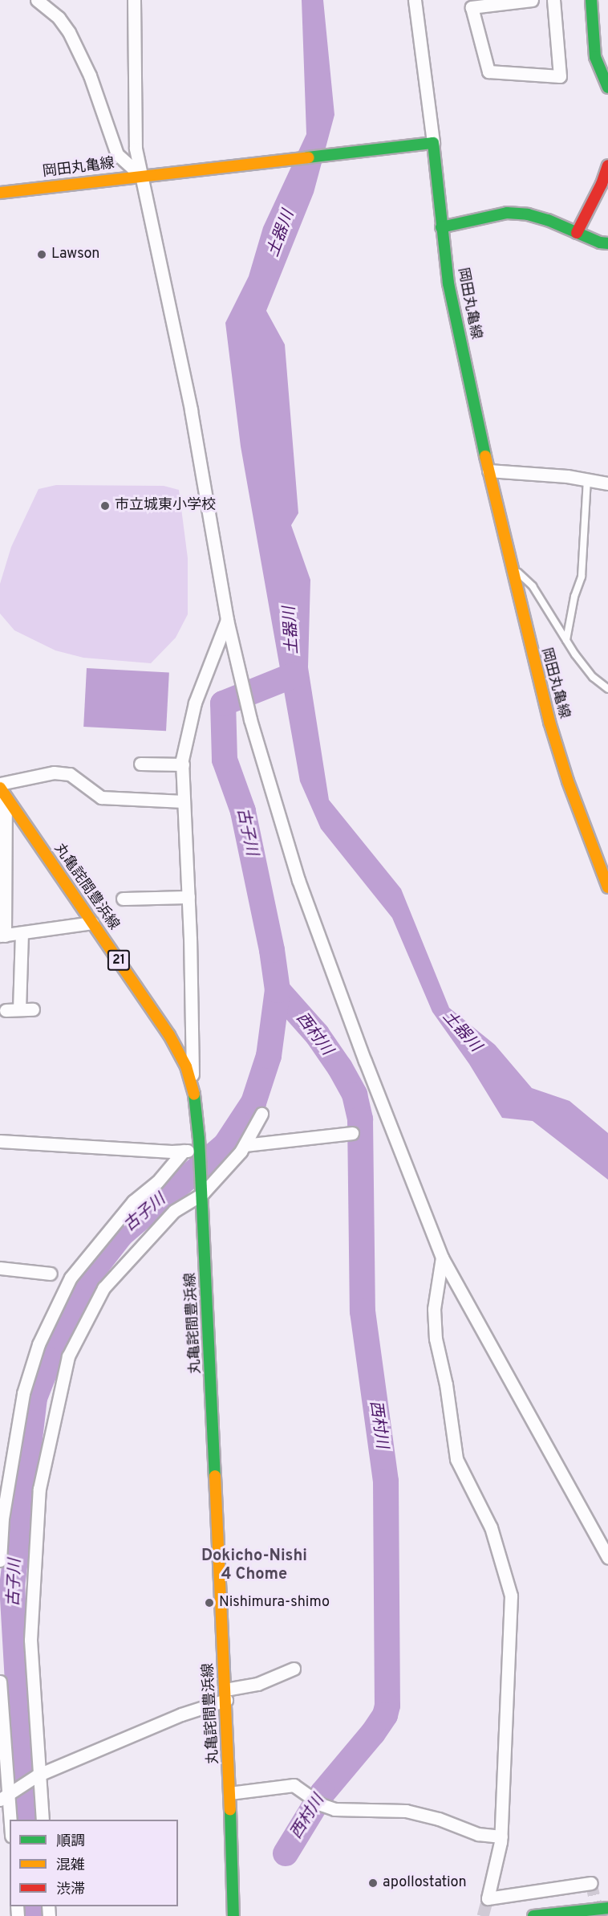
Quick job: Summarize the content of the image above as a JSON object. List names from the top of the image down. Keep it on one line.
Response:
{"streets":{"main road":["岡田丸亀線","丸亀詫間豊浜線","21"]},"districts":["Dokicho-Nishi 4 Chome"],"water":["土器川","古子川","西村川"],"places":["Lawson","市立城東小学校","Nishimura-shimo","apollostation"],"legend":["順調","混雑","渋滞"]}
